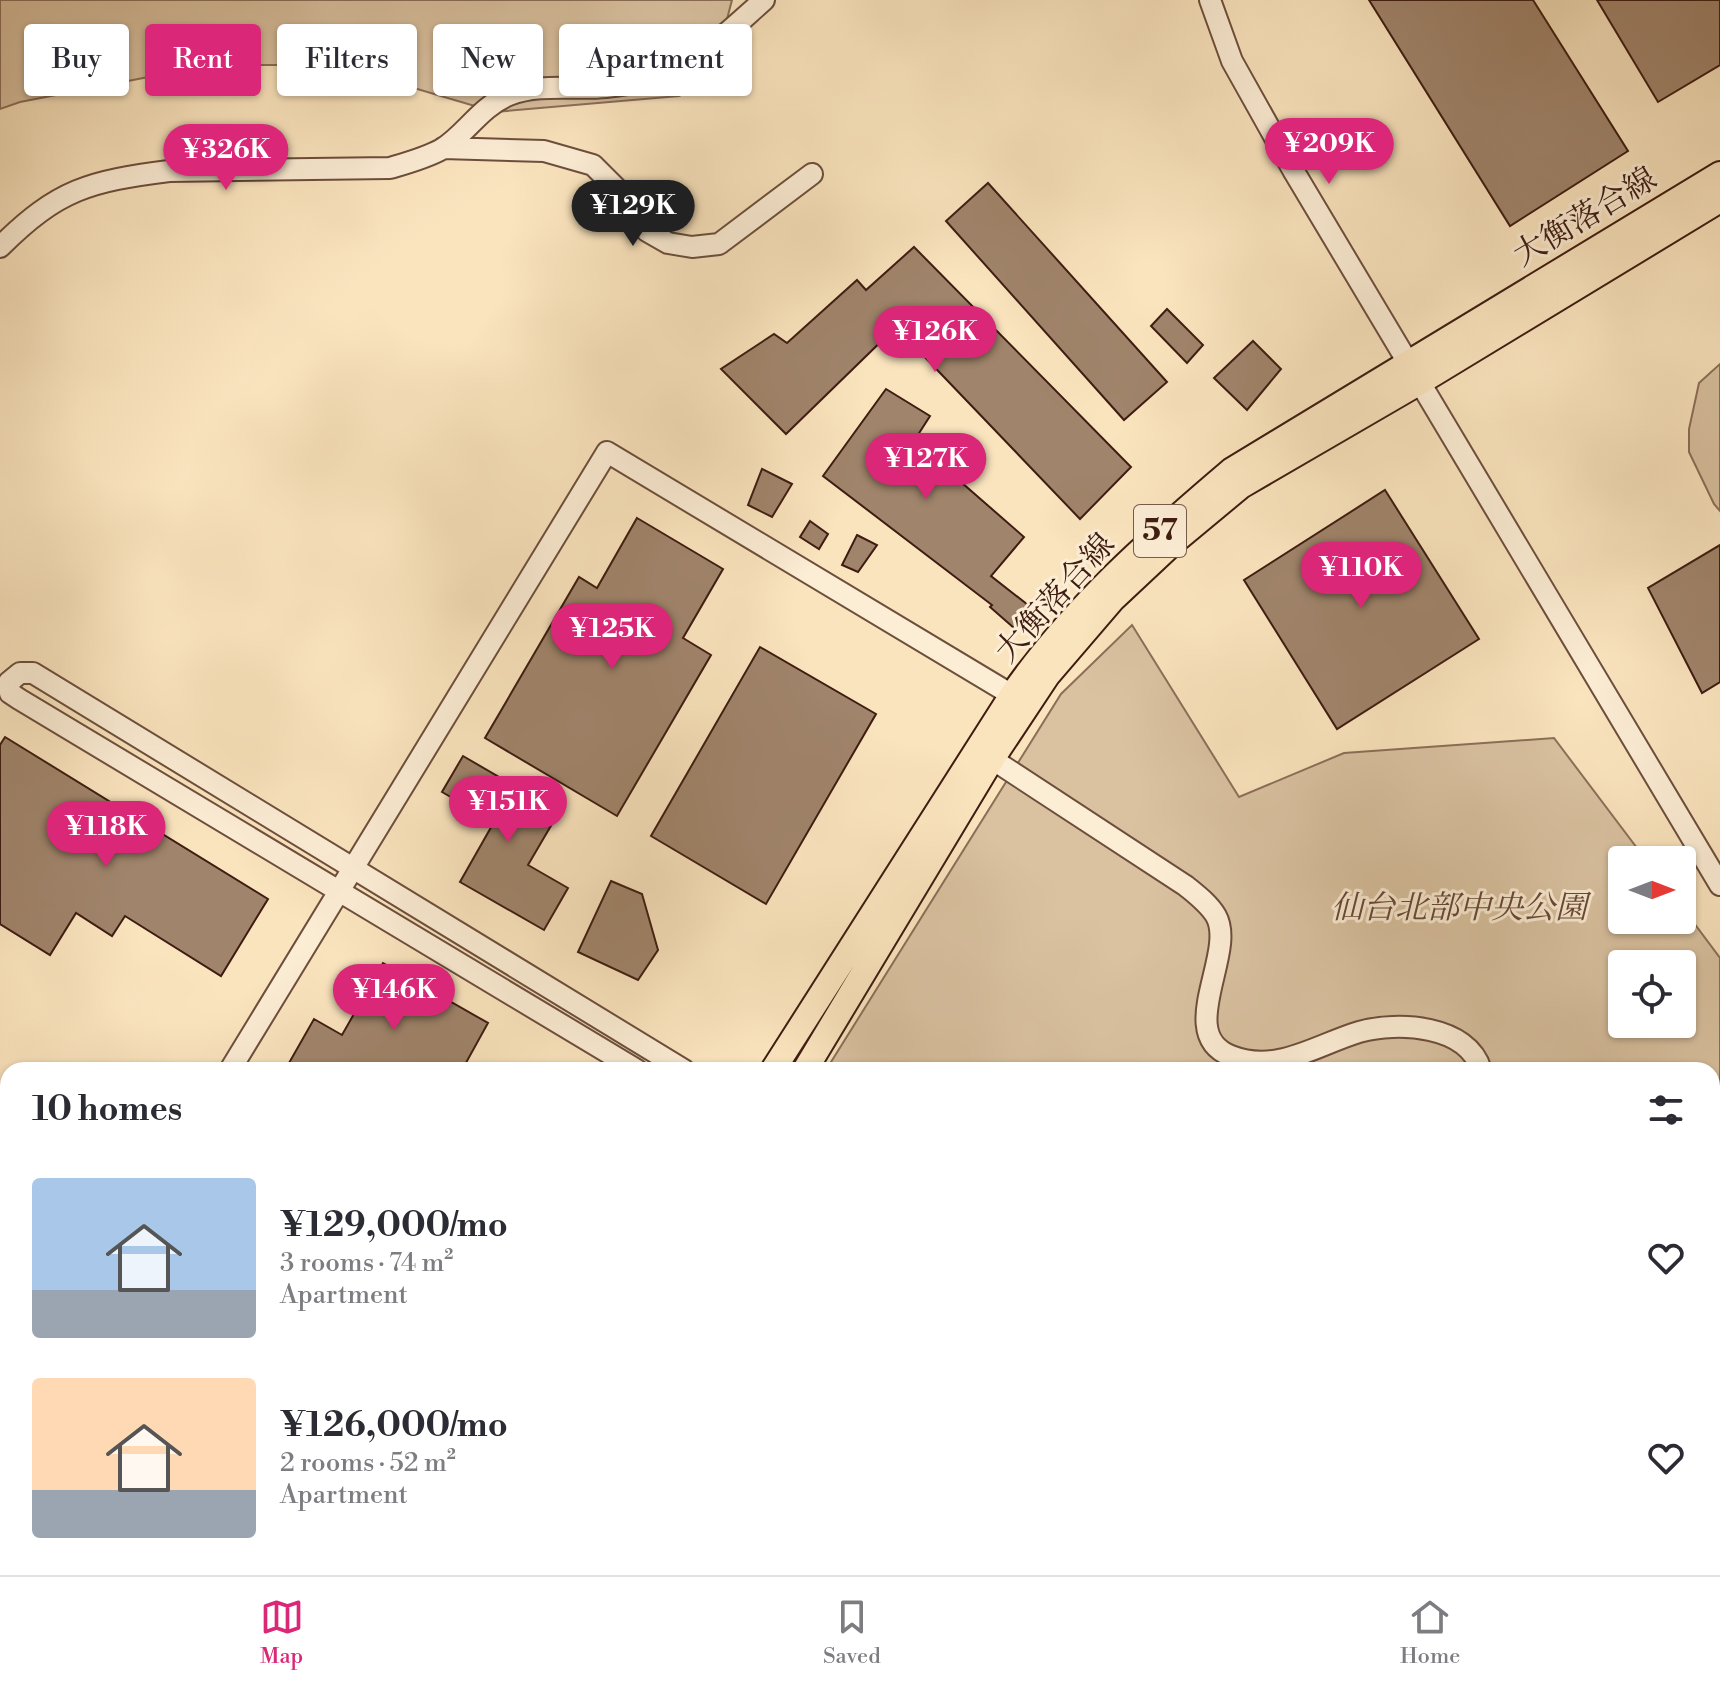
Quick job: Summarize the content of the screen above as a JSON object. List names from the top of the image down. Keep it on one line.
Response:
{"streets":{"main road":["大衡落合線","57"]},"parks":["仙台北部中央公園"],"north":"right","page":{"chip":["Buy","Rent","Filters","New","Apartment"],"price":["¥209K","¥326K","¥129K","¥126K","¥127K","¥110K","¥125K","¥151K","¥118K","¥146K"],"heading":"10 homes","list":[{"name":"¥129,000/mo","note":"3 rooms · 74 m² · Apartment"},{"name":"¥126,000/mo","note":"2 rooms · 52 m² · Apartment"}],"tabs":["Map","Saved","Home"]}}
